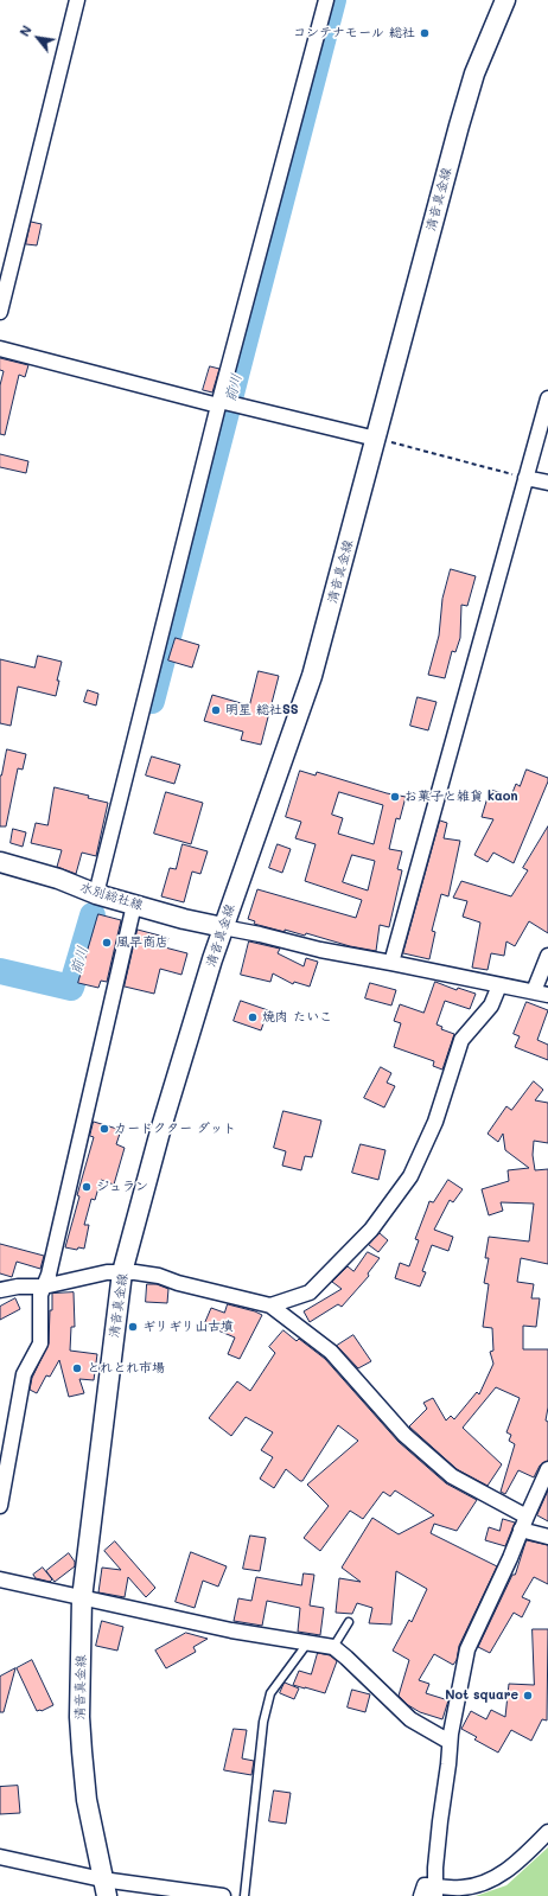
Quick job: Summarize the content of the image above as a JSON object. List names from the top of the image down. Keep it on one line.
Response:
{"streets":{"main road":["清音真金線","水別総社線"]},"crossings":[["清音真金線","水別総社線"]],"water":["前川"],"places":["コンテナモール 総社","明星 総社SS","お菓子と雑貨 kaon","風早商店","焼肉 たいこ","カードクター ダット","ジュラン","ギリギリ山古墳","とれとれ市場","Not square"],"north":"top left"}
